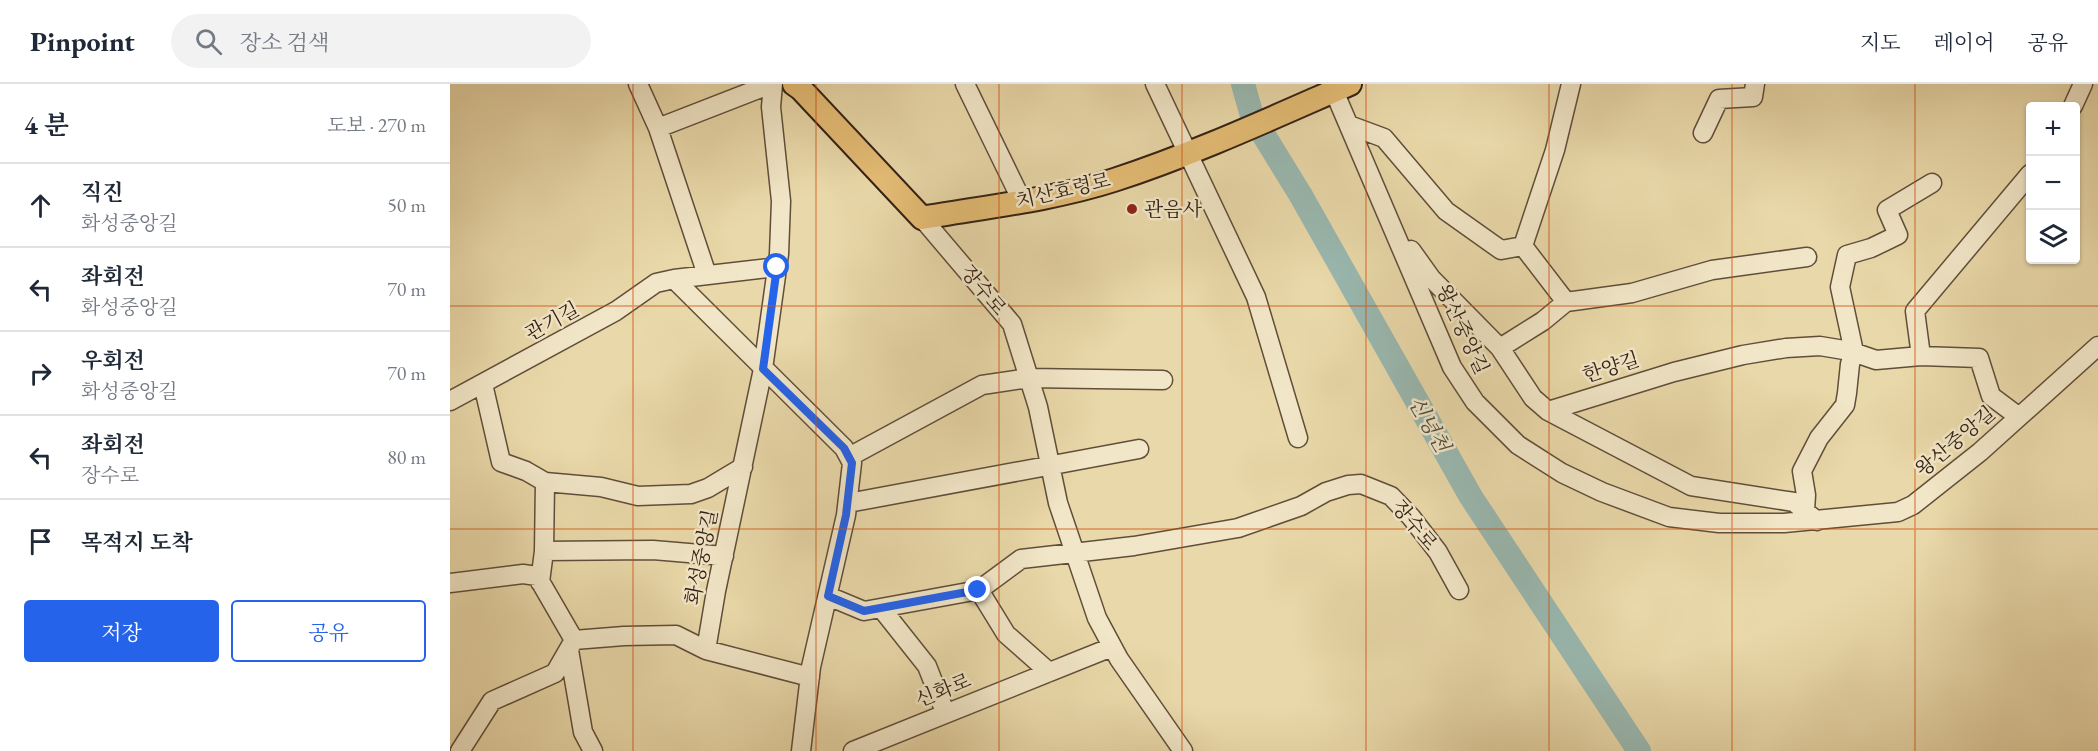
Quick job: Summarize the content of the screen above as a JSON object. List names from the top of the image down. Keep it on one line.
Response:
{"streets":{"main road":["치산효령로","장수로"],"street":["관기길","왕산중앙길","한양길","화성중앙길","신화로"]},"crossings":[["치산효령로","장수로"],["치산효령로","왕산중앙길"],["장수로","신화로"],["관기길","화성중앙길"],["왕산중앙길","한양길"]],"water":["신녕천"],"places":["관음사"],"page":{"header":"Pinpoint","search":"장소 검색","nav":["지도","레이어","공유"],"heading":["4 분","도보 · 270 m"],"map_buttons":["+","−"],"list":[["직진","화성중앙길","50 m"],["좌회전","화성중앙길","70 m"],["우회전","화성중앙길","70 m"],["좌회전","장수로","80 m"],"목적지 도착"],"buttons":["저장","공유"]}}
